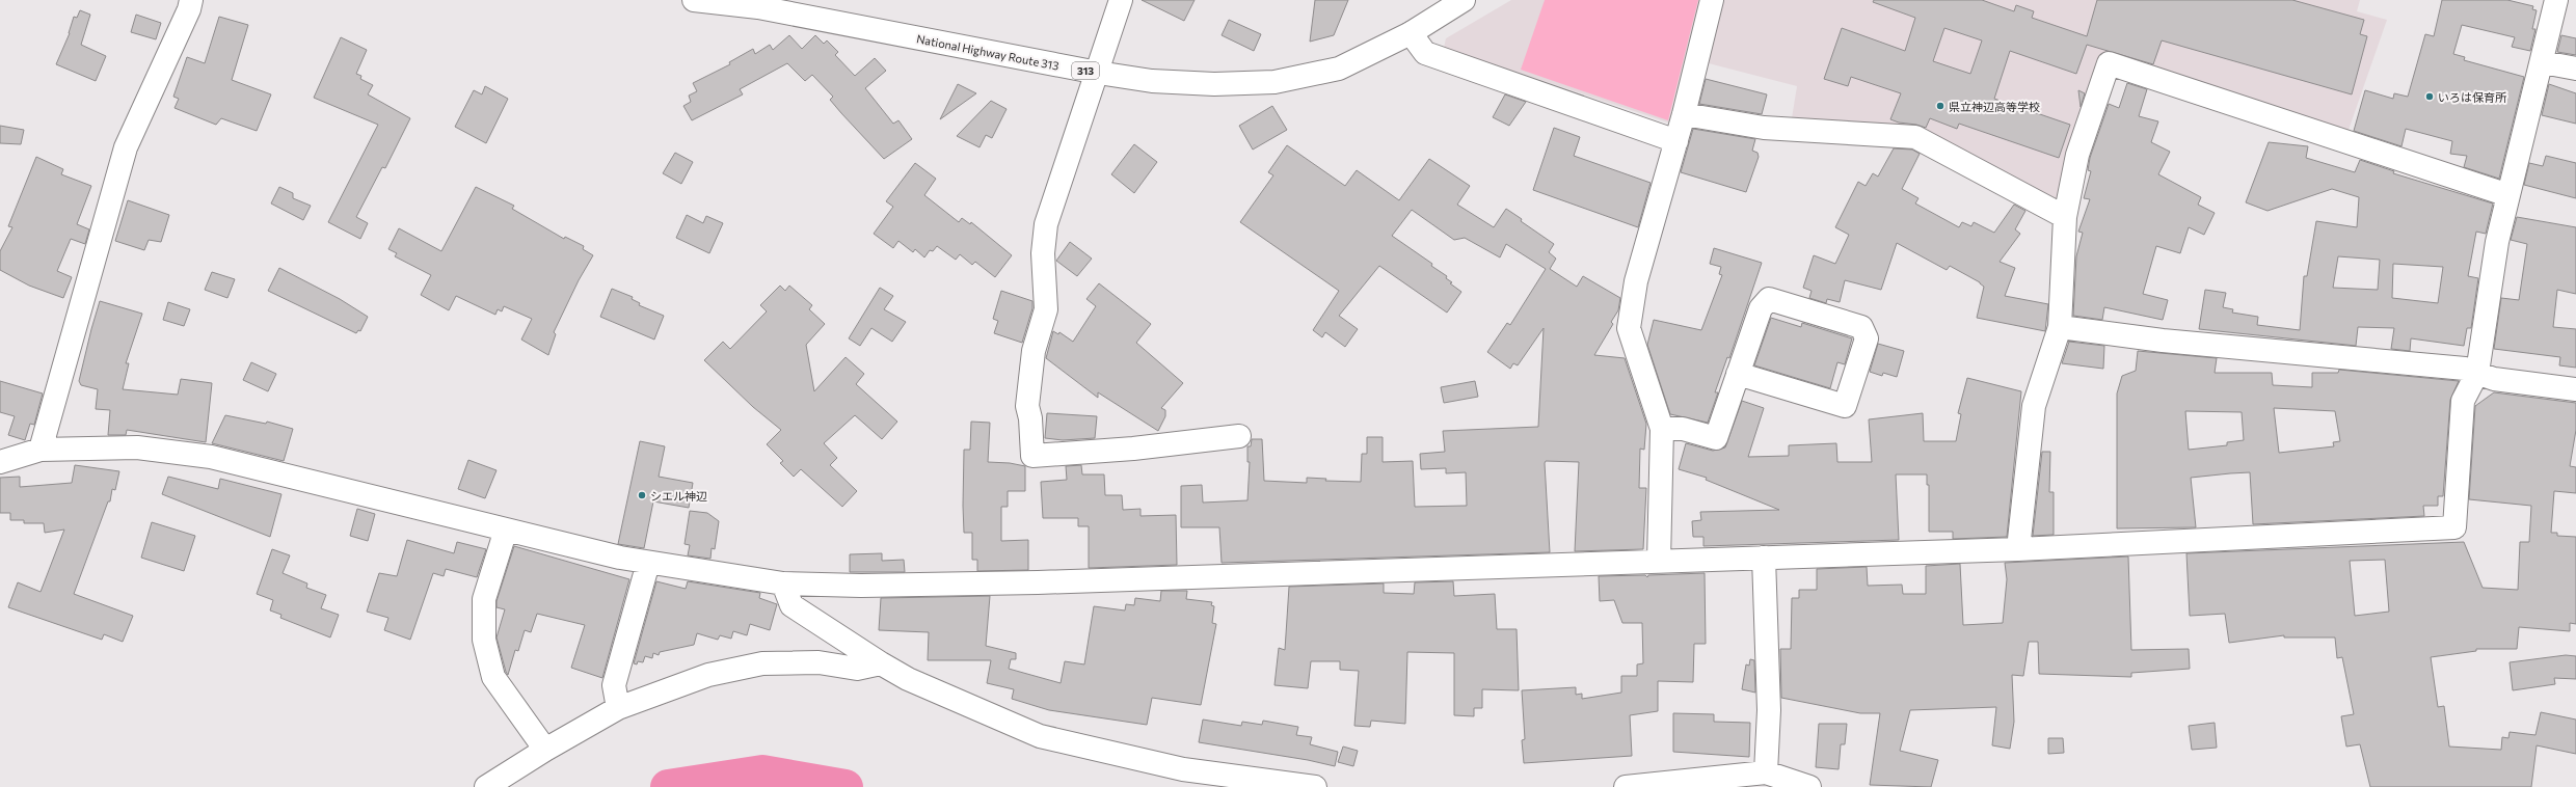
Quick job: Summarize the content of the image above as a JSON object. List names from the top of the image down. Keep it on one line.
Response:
{"streets":{"main road":["National Highway Route 313","313"]},"places":["いろは保育所","県立神辺高等学校","シエル神辺"]}
